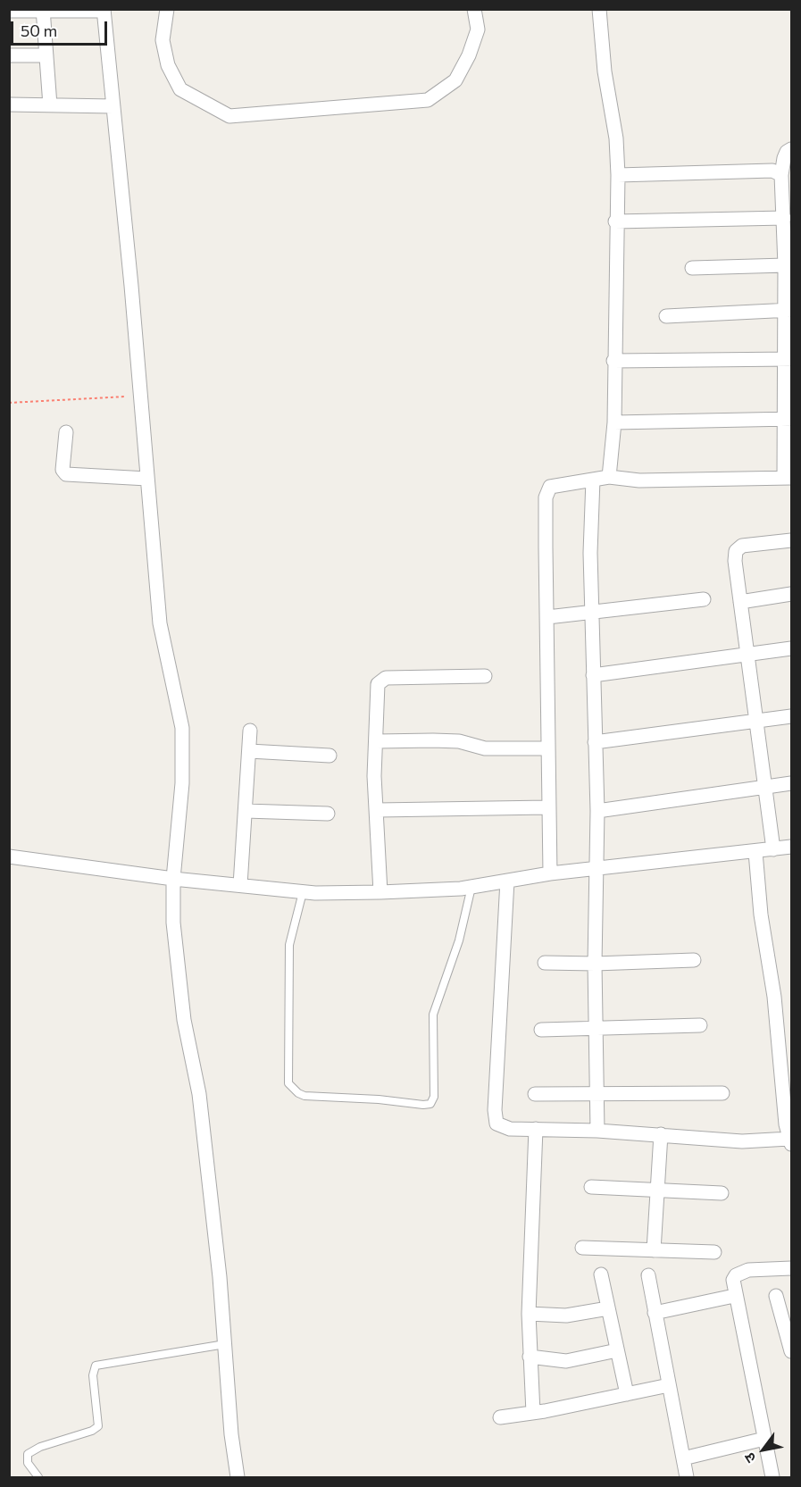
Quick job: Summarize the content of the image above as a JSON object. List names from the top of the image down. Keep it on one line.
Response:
{"scale_bar":"50 m","north":"bottom left"}
